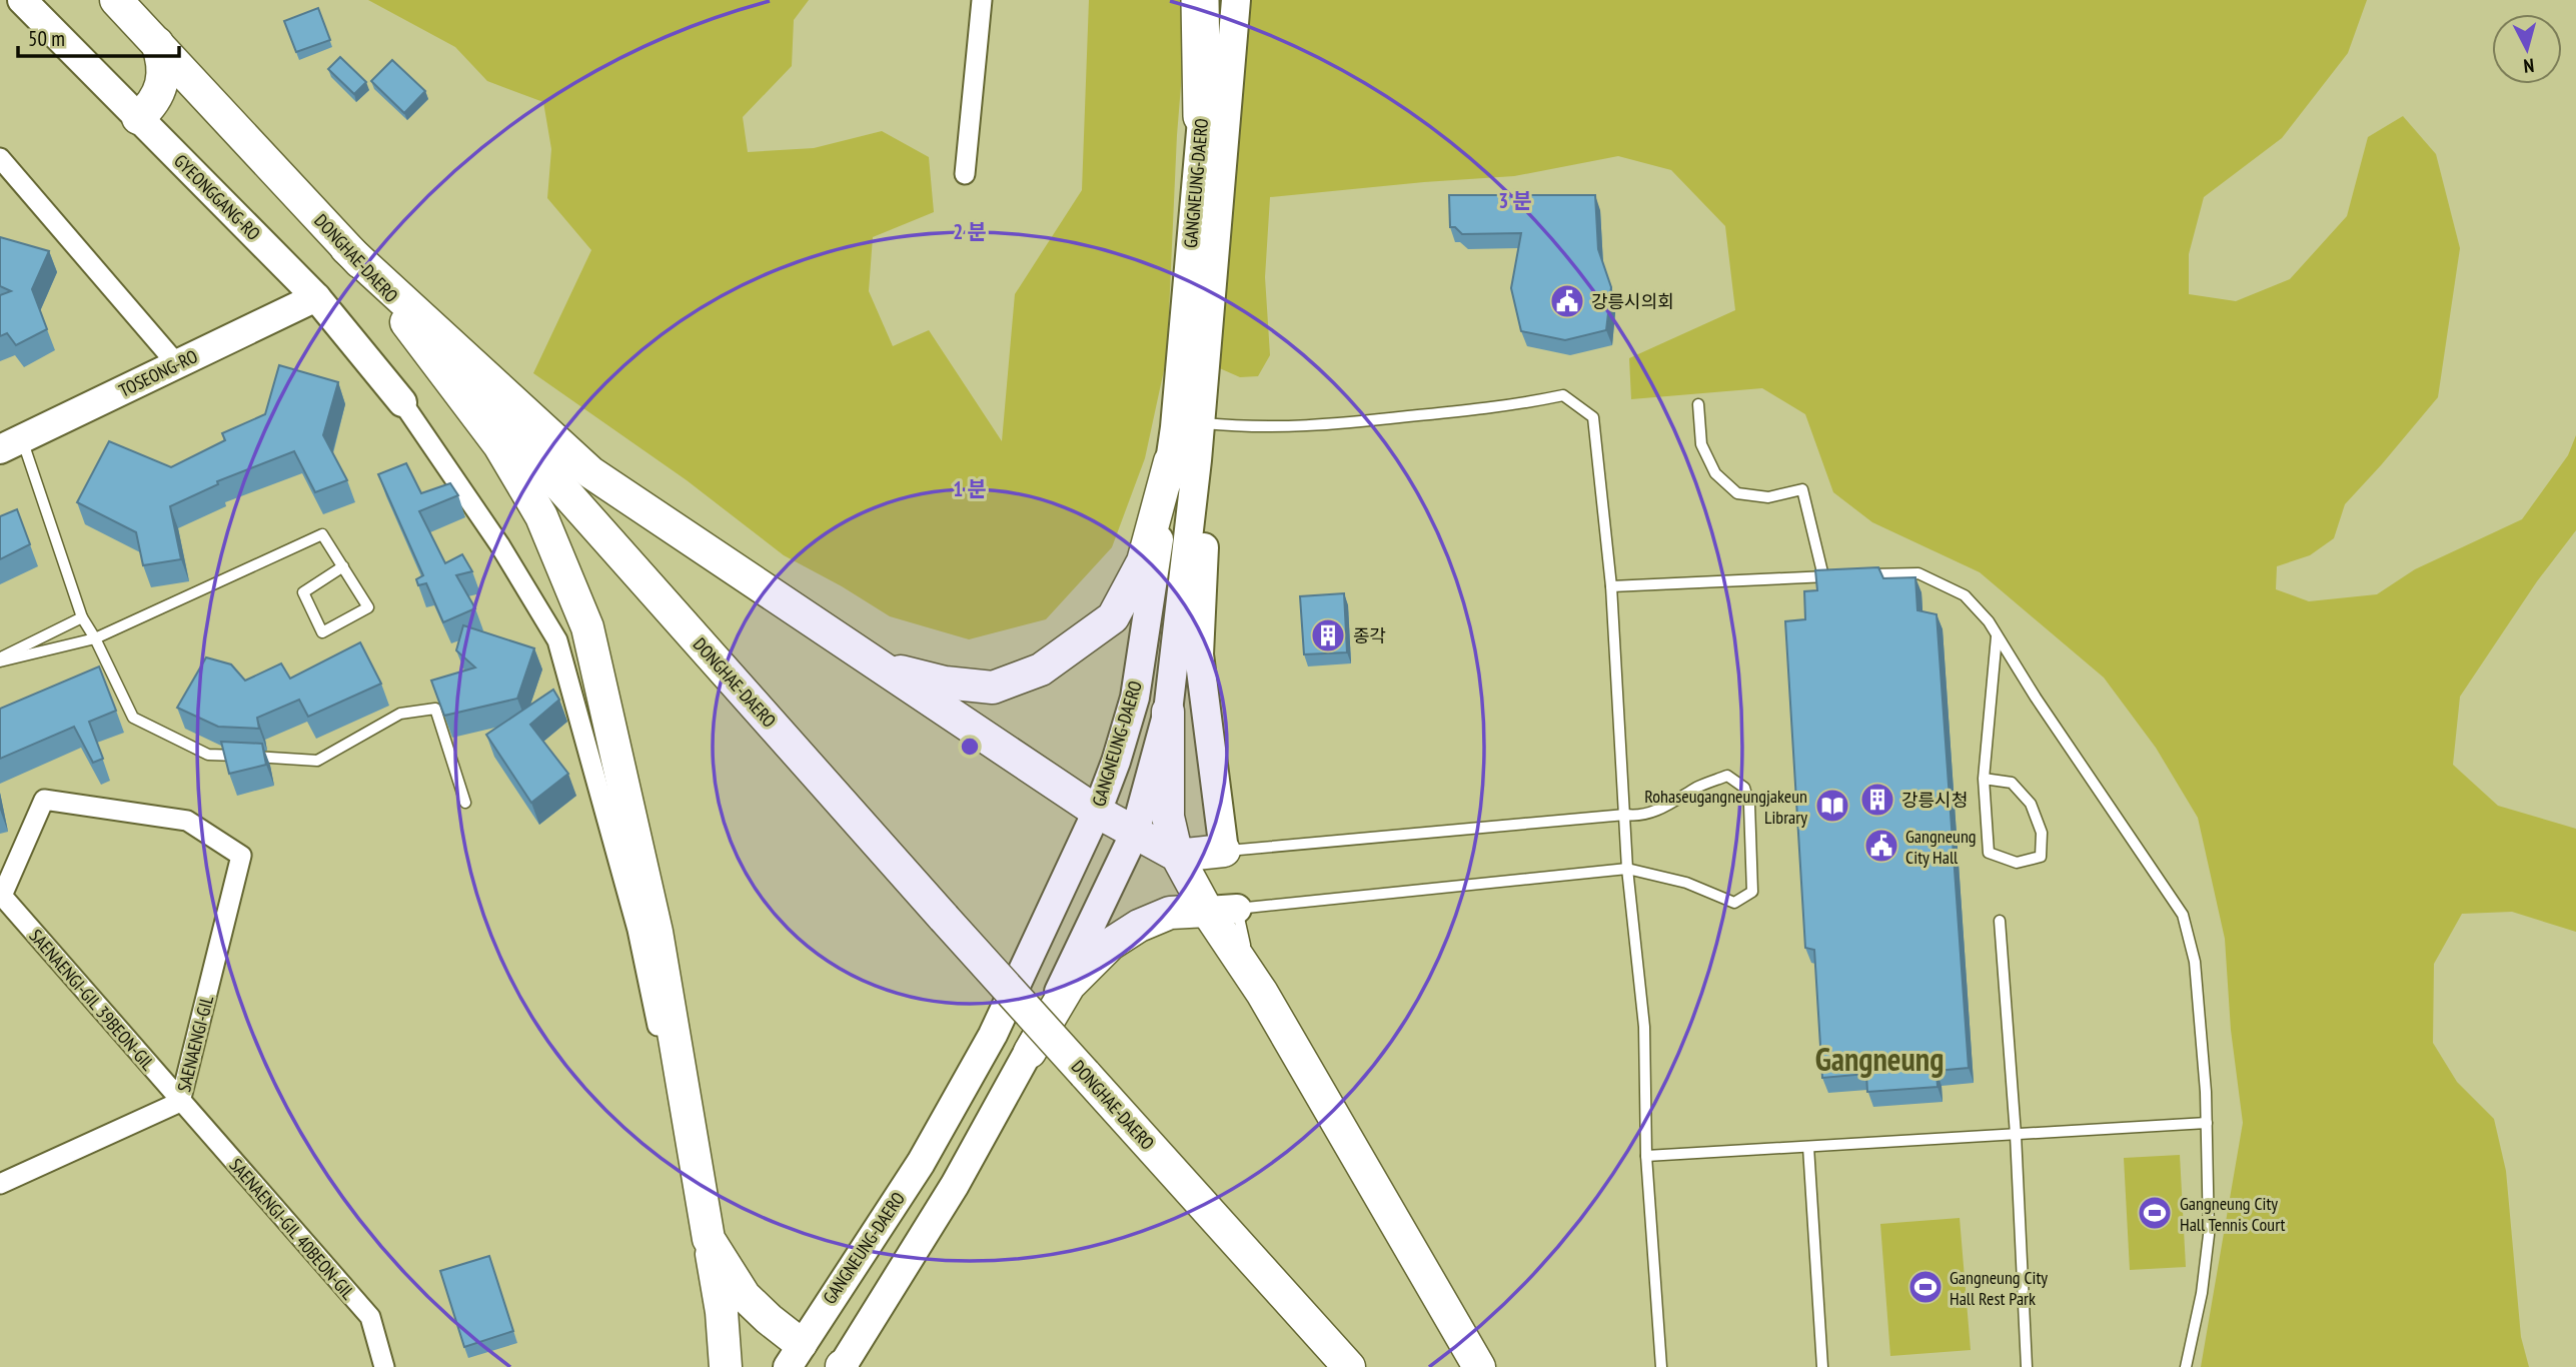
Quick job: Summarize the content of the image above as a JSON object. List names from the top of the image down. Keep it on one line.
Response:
{"streets":{"main road":["DONGHAE-DAERO"],"street":["GANGNEUNG-DAERO","GYEONGGANG-RO","TOSEONG-RO","SAENAENGI-GIL 39BEON-GIL","SAENAENGI-GIL","SAENAENGI-GIL 40BEON-GIL"]},"crossings":[["GYEONGGANG-RO","TOSEONG-RO"],["SAENAENGI-GIL 39BEON-GIL","SAENAENGI-GIL"],["SAENAENGI-GIL 39BEON-GIL","SAENAENGI-GIL 40BEON-GIL"],["SAENAENGI-GIL","SAENAENGI-GIL 40BEON-GIL"]],"districts":["Gangneung"],"places":{"public building":["강릉시의회","Gangneung City Hall"],"building":["종각","강릉시청"],"library":["Rohaseugangneungjakeun Library"],"sports":["Gangneung City Hall Tennis Court","Gangneung City Hall Rest Park"]},"scale_bar":"50 m","north":"bottom","rings":["3 분","2 분","1 분"]}
